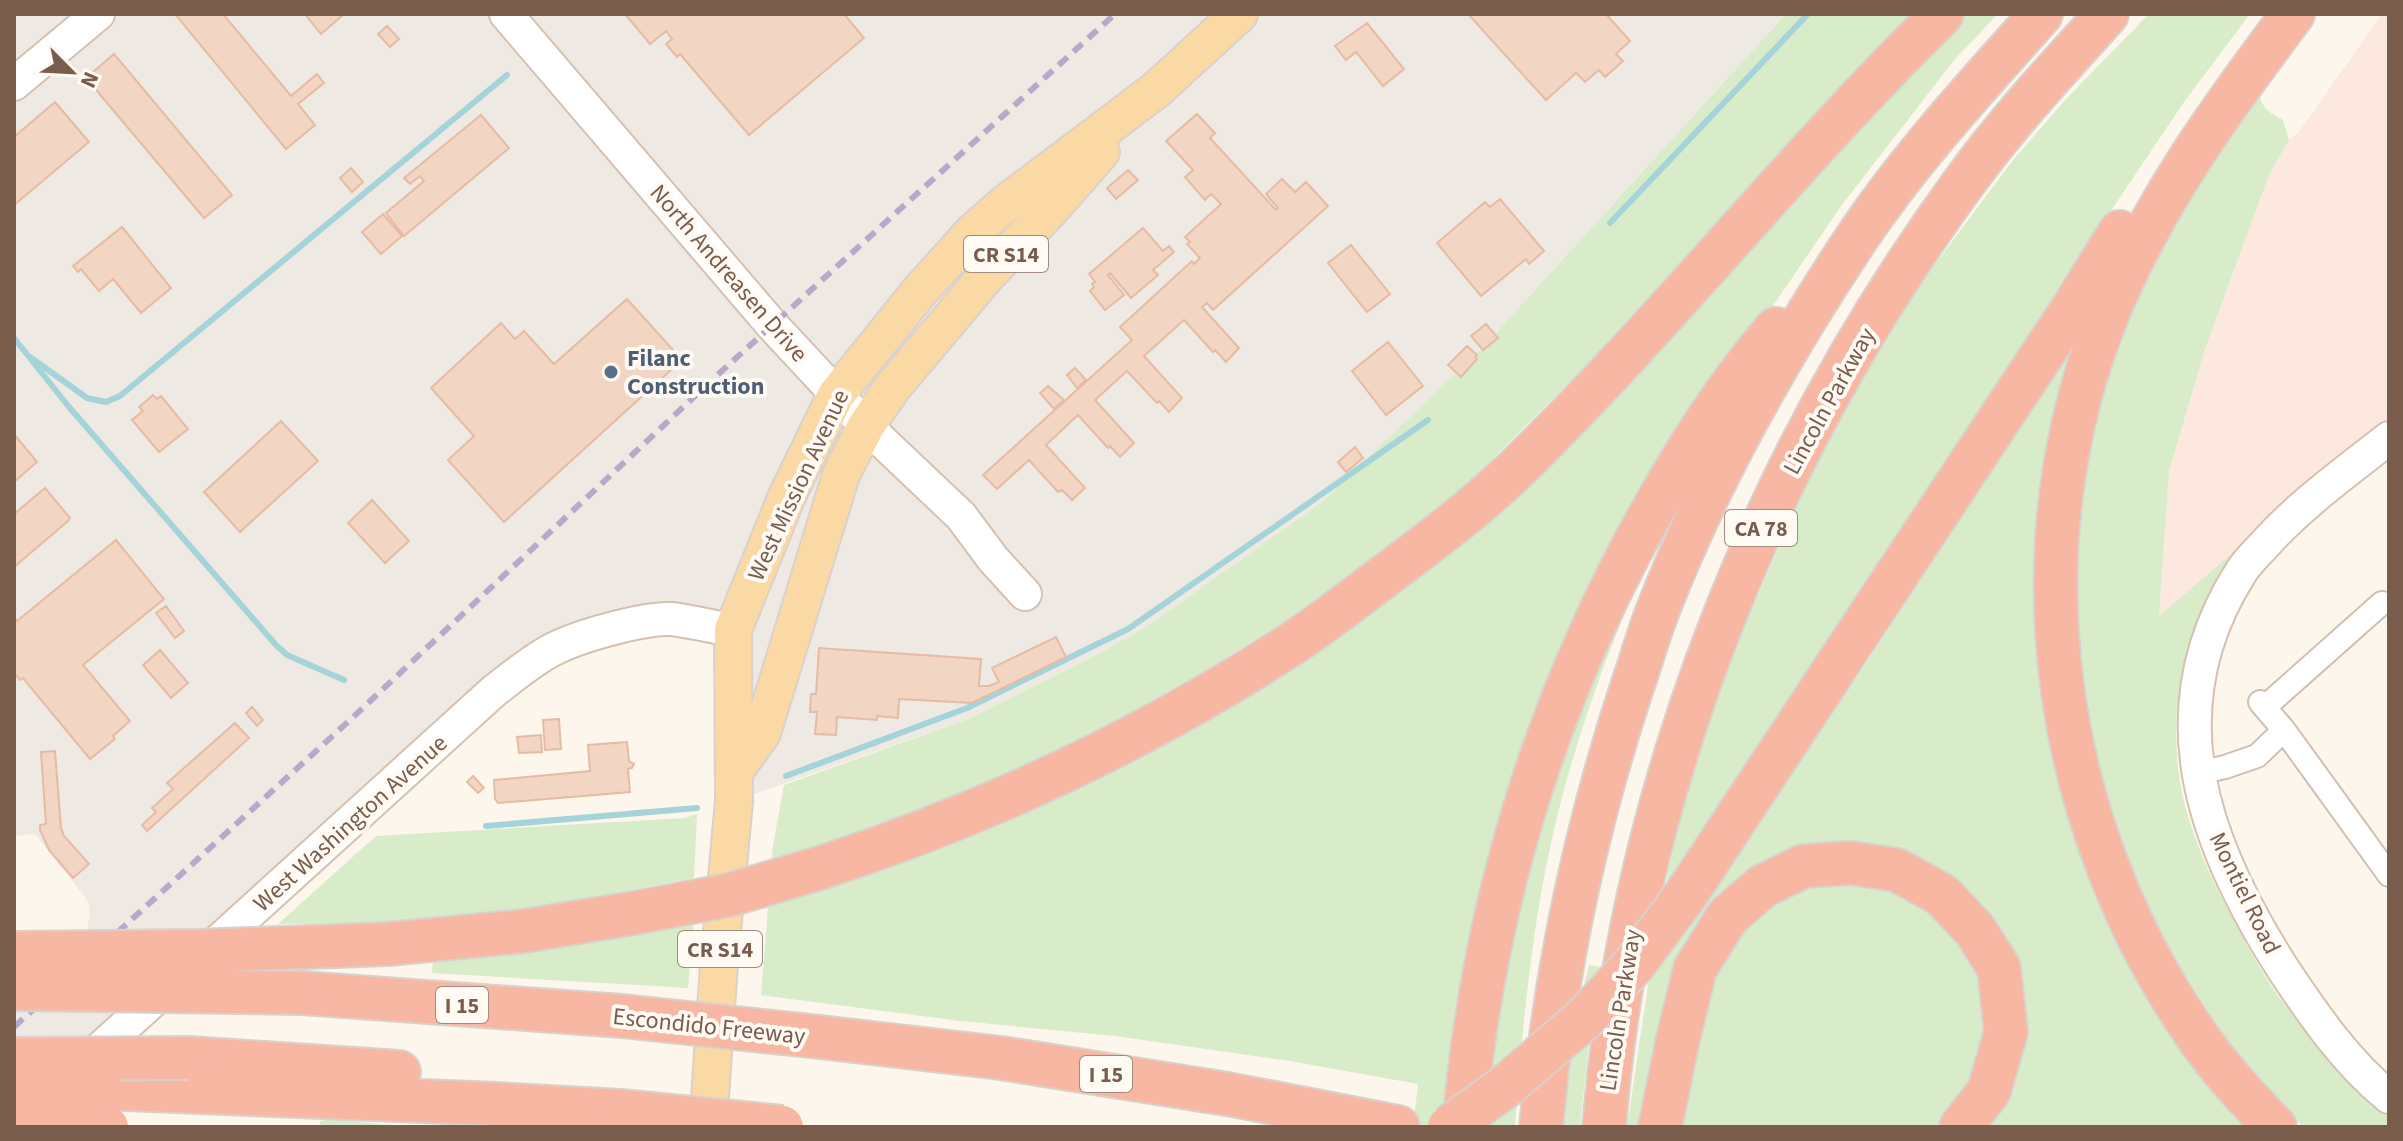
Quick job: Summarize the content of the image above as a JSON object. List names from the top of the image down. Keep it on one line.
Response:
{"streets":{"highway":["Lincoln Parkway","CA 78","I 15","Escondido Freeway"],"main road":["CR S14","West Mission Avenue"],"street":["North Andreasen Drive","West Washington Avenue","Montiel Road"]},"crossings":[["North Andreasen Drive","West Mission Avenue"],["West Mission Avenue","West Washington Avenue"]],"places":["Filanc Construction"],"north":"bottom right"}
